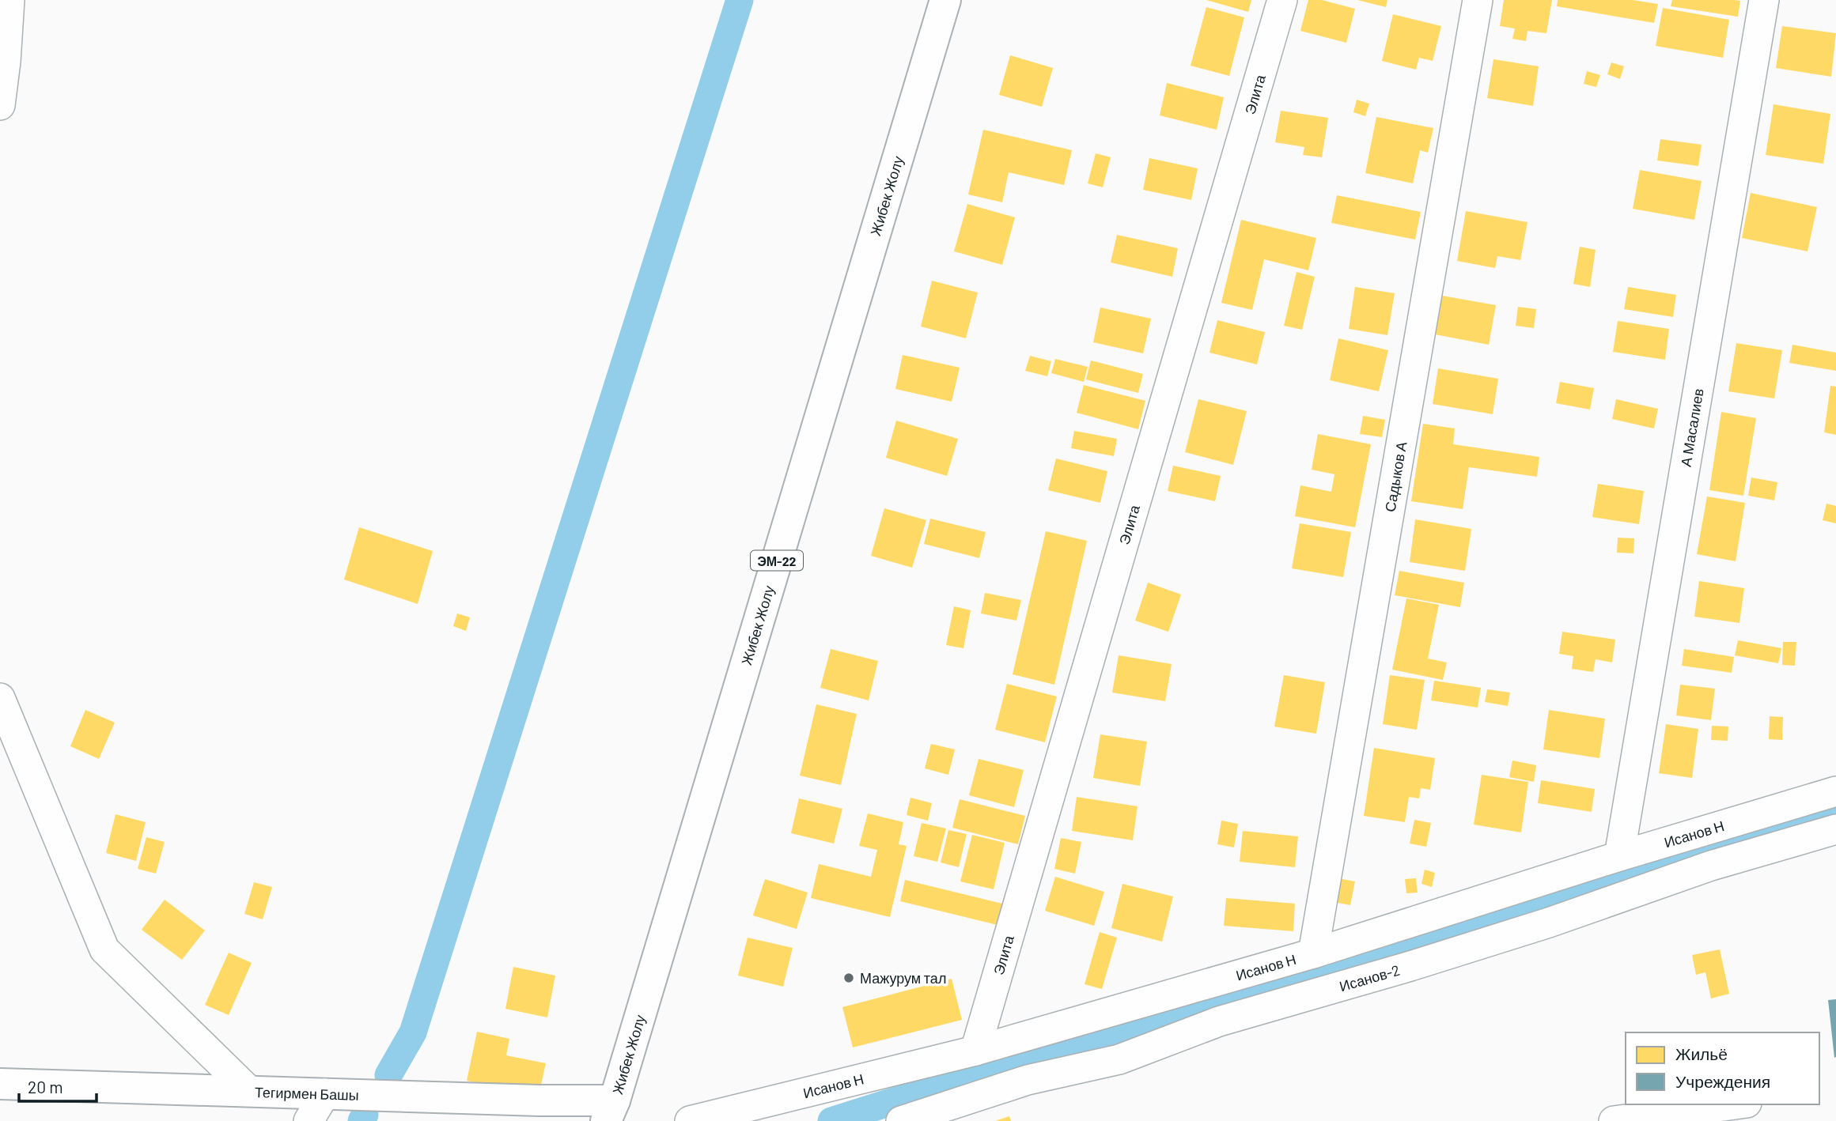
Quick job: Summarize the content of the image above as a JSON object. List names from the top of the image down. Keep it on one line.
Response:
{"streets":{"main road":["Жибек Жолу","ЭМ-22","Тегирмен Башы"],"street":["Элита","А Масалиев","Садыков А","Исанов Н","Исанов-2"]},"crossings":[["Элита","Исанов Н"],["Жибек Жолу","Тегирмен Башы"],["А Масалиев","Исанов Н"],["Садыков А","Исанов Н"]],"places":["Мажурум тал"],"legend":["Жильё","Учреждения"],"scale_bar":"20 m"}
